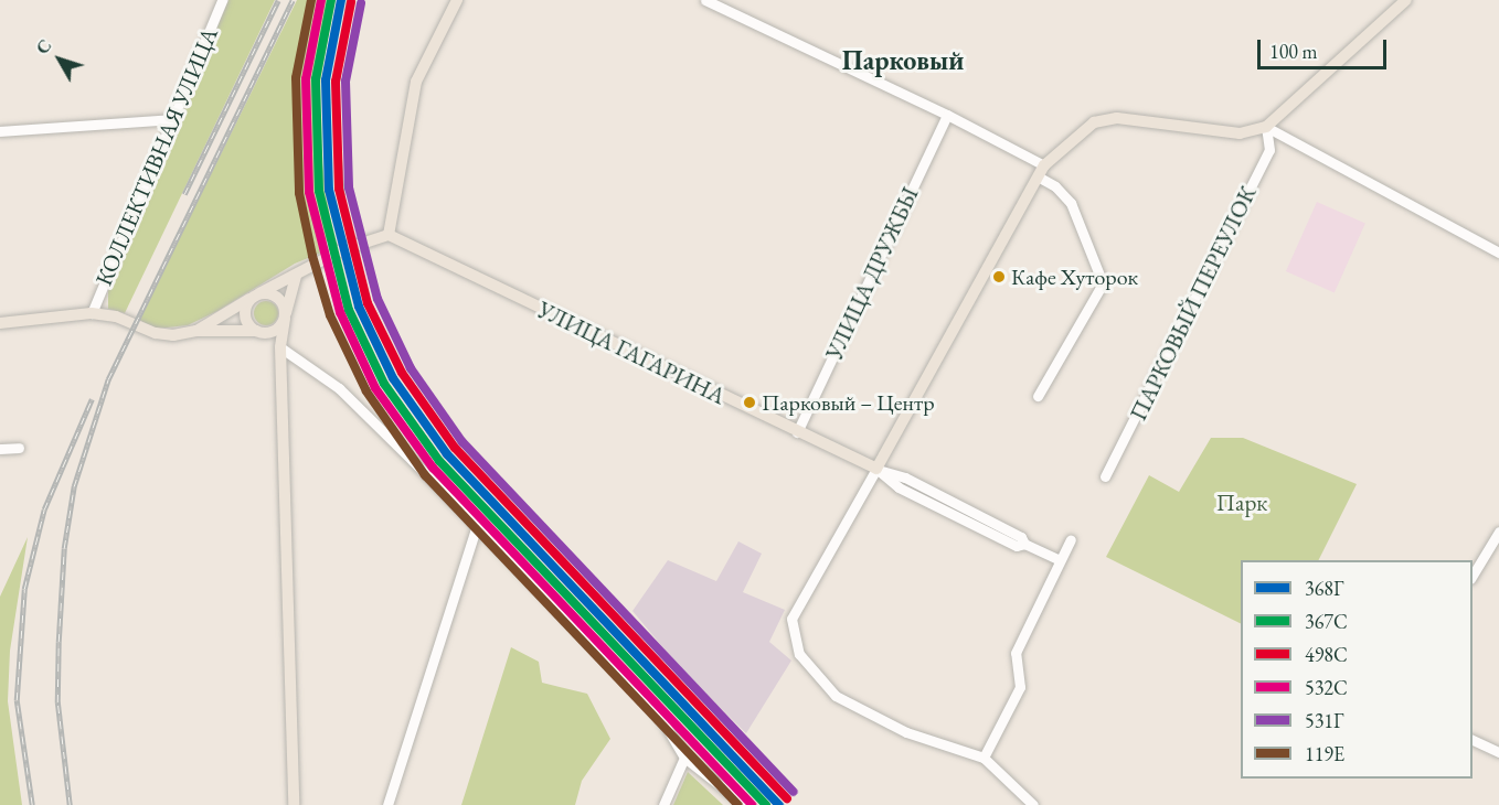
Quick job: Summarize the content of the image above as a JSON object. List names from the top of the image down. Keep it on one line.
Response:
{"streets":{"main road":["УЛИЦА ГАГАРИНА"],"street":["КОЛЛЕКТИВНАЯ УЛИЦА","УЛИЦА ДРУЖБЫ","ПАРКОВЫЙ ПЕРЕУЛОК"]},"crossings":[["УЛИЦА ДРУЖБЫ","УЛИЦА ГАГАРИНА"]],"districts":["Парковый"],"parks":["Парк"],"places":["Кафе Хуторок","Парковый – Центр"],"lines":["transit line 368Г","transit line 367С","transit line 532С","transit line 119Е","transit line 498С","transit line 531Г"],"legend":["368Г","367С","498С","532С","531Г","119Е"],"scale_bar":"100 m","north":"top left"}
